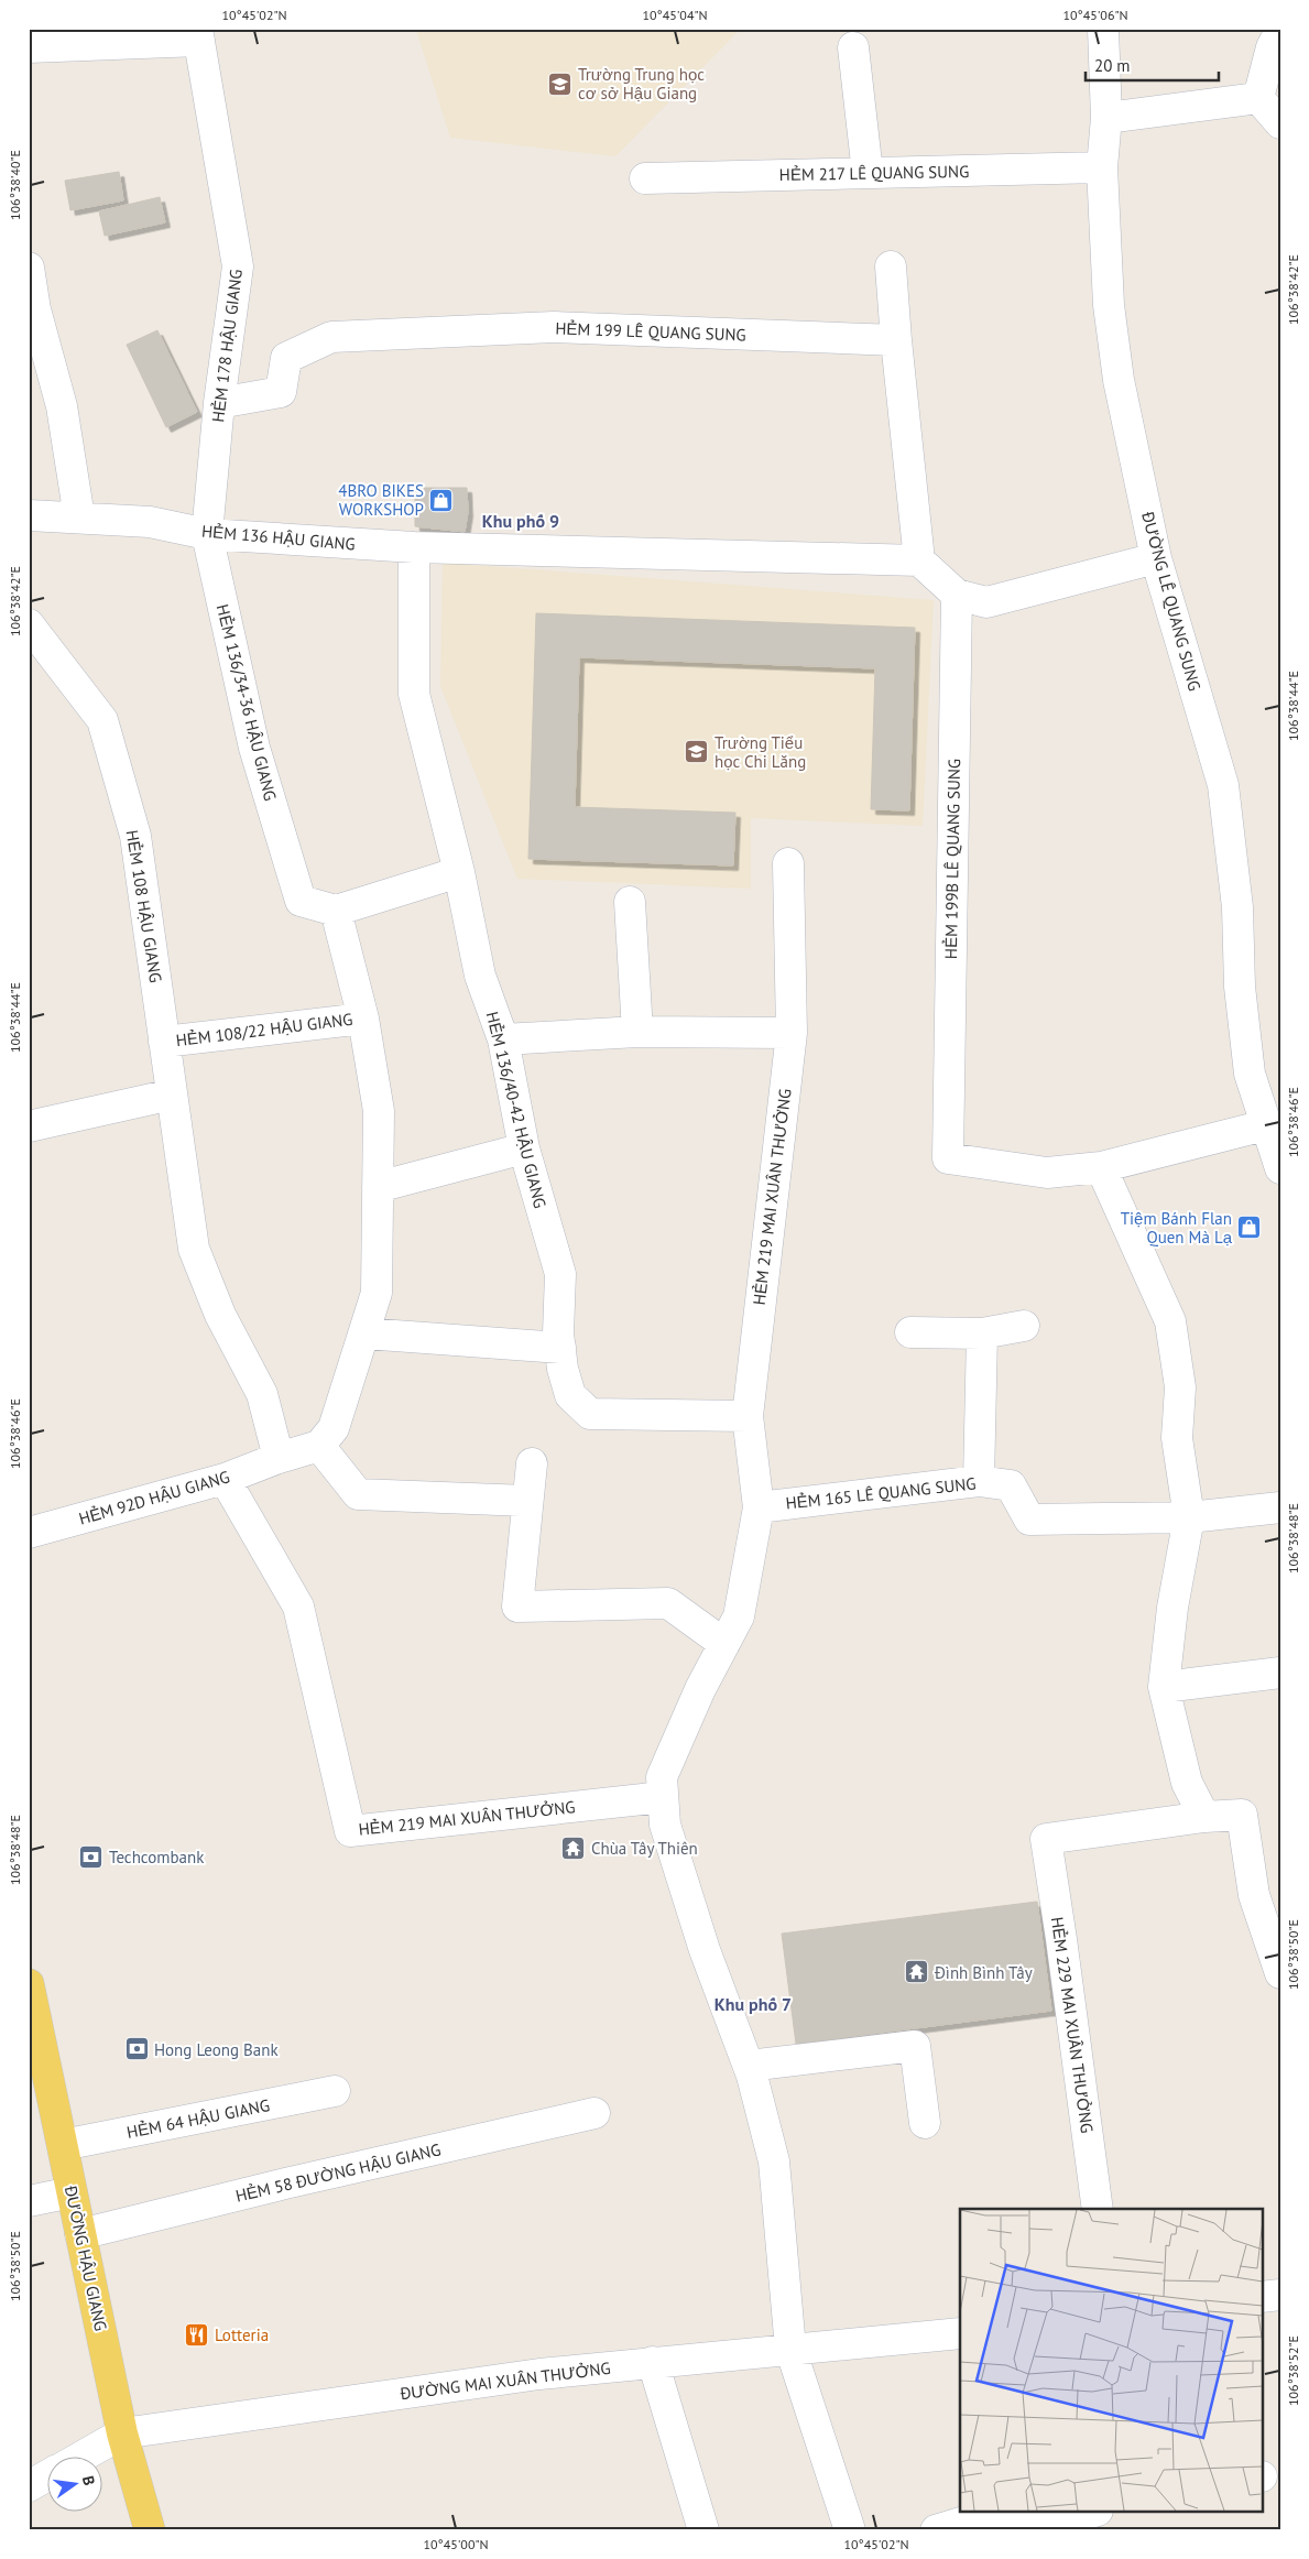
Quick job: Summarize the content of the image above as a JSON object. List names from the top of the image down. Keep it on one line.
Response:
{"streets":{"main road":["ĐƯỜNG HẬU GIANG"],"street":["HẺM 217 LÊ QUANG SUNG","HẺM 199 LÊ QUANG SUNG","HẺM 178 HẬU GIANG","HẺM 136 HẬU GIANG","ĐƯỜNG LÊ QUANG SUNG","HẺM 136/34-36 HẬU GIANG","HẺM 199B LÊ QUANG SUNG","HẺM 108 HẬU GIANG","HẺM 108/22 HẬU GIANG","HẺM 136/40-42 HẬU GIANG","HẺM 219 MAI XUÂN THƯỞNG","HẺM 165 LÊ QUANG SUNG","HẺM 92D HẬU GIANG","HẺM 229 MAI XUÂN THƯỞNG","HẺM 64 HẬU GIANG","HẺM 58 ĐƯỜNG HẬU GIANG","ĐƯỜNG MAI XUÂN THƯỞNG"]},"crossings":[["HẺM 217 LÊ QUANG SUNG","ĐƯỜNG LÊ QUANG SUNG"],["HẺM 199 LÊ QUANG SUNG","HẺM 178 HẬU GIANG"],["HẺM 178 HẬU GIANG","HẺM 136 HẬU GIANG"],["HẺM 178 HẬU GIANG","HẺM 136/34-36 HẬU GIANG"],["HẺM 136 HẬU GIANG","HẺM 136/34-36 HẬU GIANG"],["HẺM 136 HẬU GIANG","HẺM 136/40-42 HẬU GIANG"],["HẺM 108 HẬU GIANG","HẺM 108/22 HẬU GIANG"],["HẺM 108 HẬU GIANG","HẺM 92D HẬU GIANG"],["HẺM 136/40-42 HẬU GIANG","HẺM 219 MAI XUÂN THƯỞNG"],["HẺM 219 MAI XUÂN THƯỞNG","HẺM 165 LÊ QUANG SUNG"],["HẺM 219 MAI XUÂN THƯỞNG","HẺM 92D HẬU GIANG"],["HẺM 219 MAI XUÂN THƯỞNG","ĐƯỜNG MAI XUÂN THƯỞNG"],["HẺM 64 HẬU GIANG","ĐƯỜNG HẬU GIANG"],["HẺM 58 ĐƯỜNG HẬU GIANG","ĐƯỜNG HẬU GIANG"],["ĐƯỜNG HẬU GIANG","ĐƯỜNG MAI XUÂN THƯỞNG"]],"districts":["Khu phố 9","Khu phố 7"],"places":{"school or university":["Trường Trung học cơ sở Hậu Giang","Trường Tiểu học Chi Lăng"],"shop":["4BRO BIKES WORKSHOP","Tiệm Bánh Flan Quen Mà Lạ"],"temple":["Chùa Tây Thiên","Đình Bình Tây"],"bank":["Techcombank","Hong Leong Bank"],"restaurant":["Lotteria"]},"scale_bar":"20 m","north":"right","coordinates":["10°45'02\"N","10°45'04\"N","10°45'06\"N","106°38'40\"E","106°38'42\"E","106°38'44\"E","106°38'46\"E","106°38'48\"E","106°38'50\"E","106°38'52\"E","10°45'00\"N"]}
